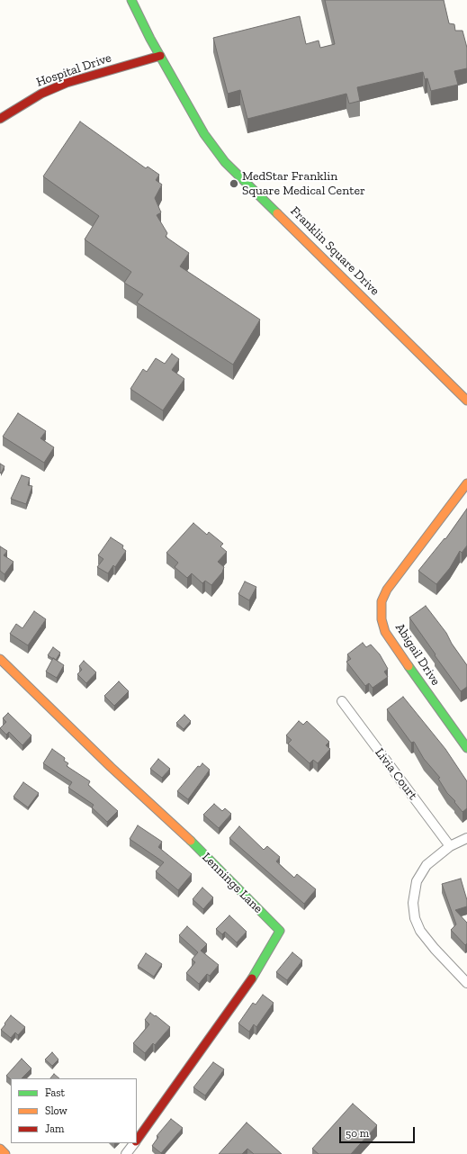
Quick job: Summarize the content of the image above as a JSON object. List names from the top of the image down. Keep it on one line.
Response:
{"streets":{"street":["Hospital Drive","Franklin Square Drive","Abigail Drive","Livia Court","Lennings Lane"]},"crossings":[["Hospital Drive","Franklin Square Drive"]],"places":["MedStar Franklin Square Medical Center"],"legend":["Fast","Slow","Jam"],"scale_bar":"50 m"}
